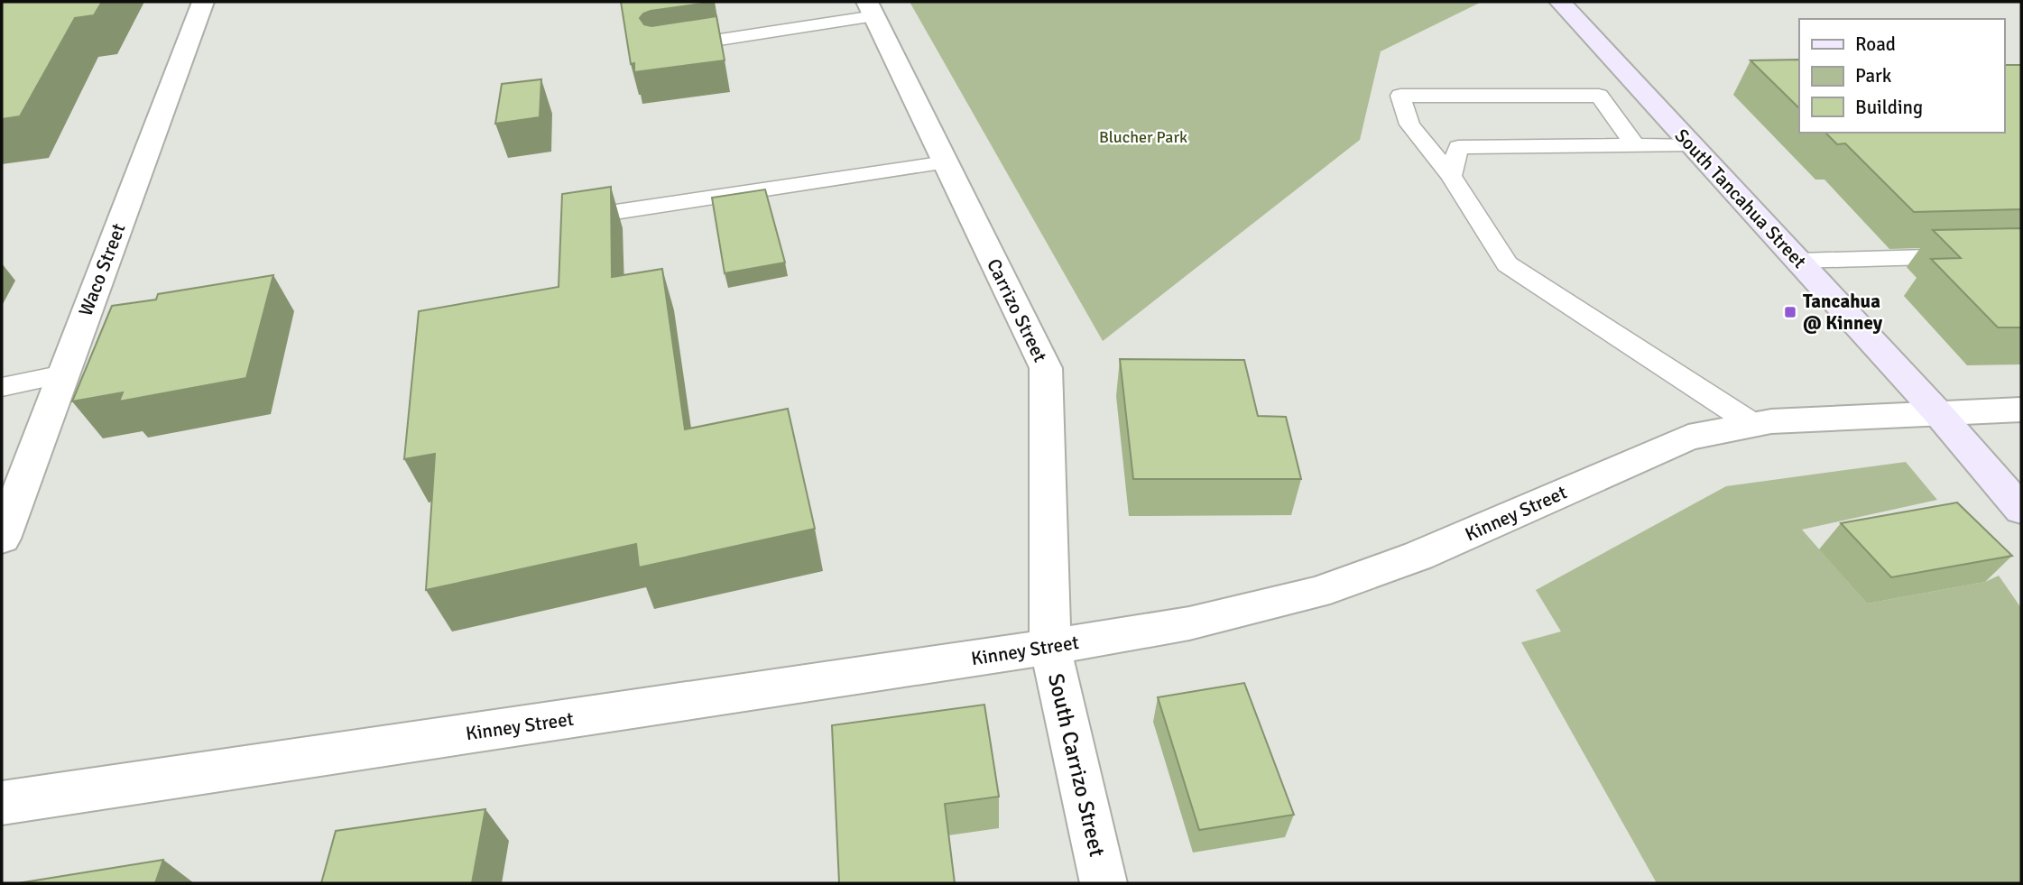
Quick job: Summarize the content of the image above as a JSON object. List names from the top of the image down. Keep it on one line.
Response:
{"streets":{"main road":["South Tancahua Street"],"street":["Waco Street","Carrizo Street","Kinney Street","South Carrizo Street"]},"crossings":[["South Tancahua Street","Kinney Street"],["Carrizo Street","Kinney Street"],["Carrizo Street","South Carrizo Street"],["Kinney Street","South Carrizo Street"]],"parks":["Blucher Park"],"places":{"transit":["Tancahua @ Kinney"]},"legend":["Road","Park","Building"]}
